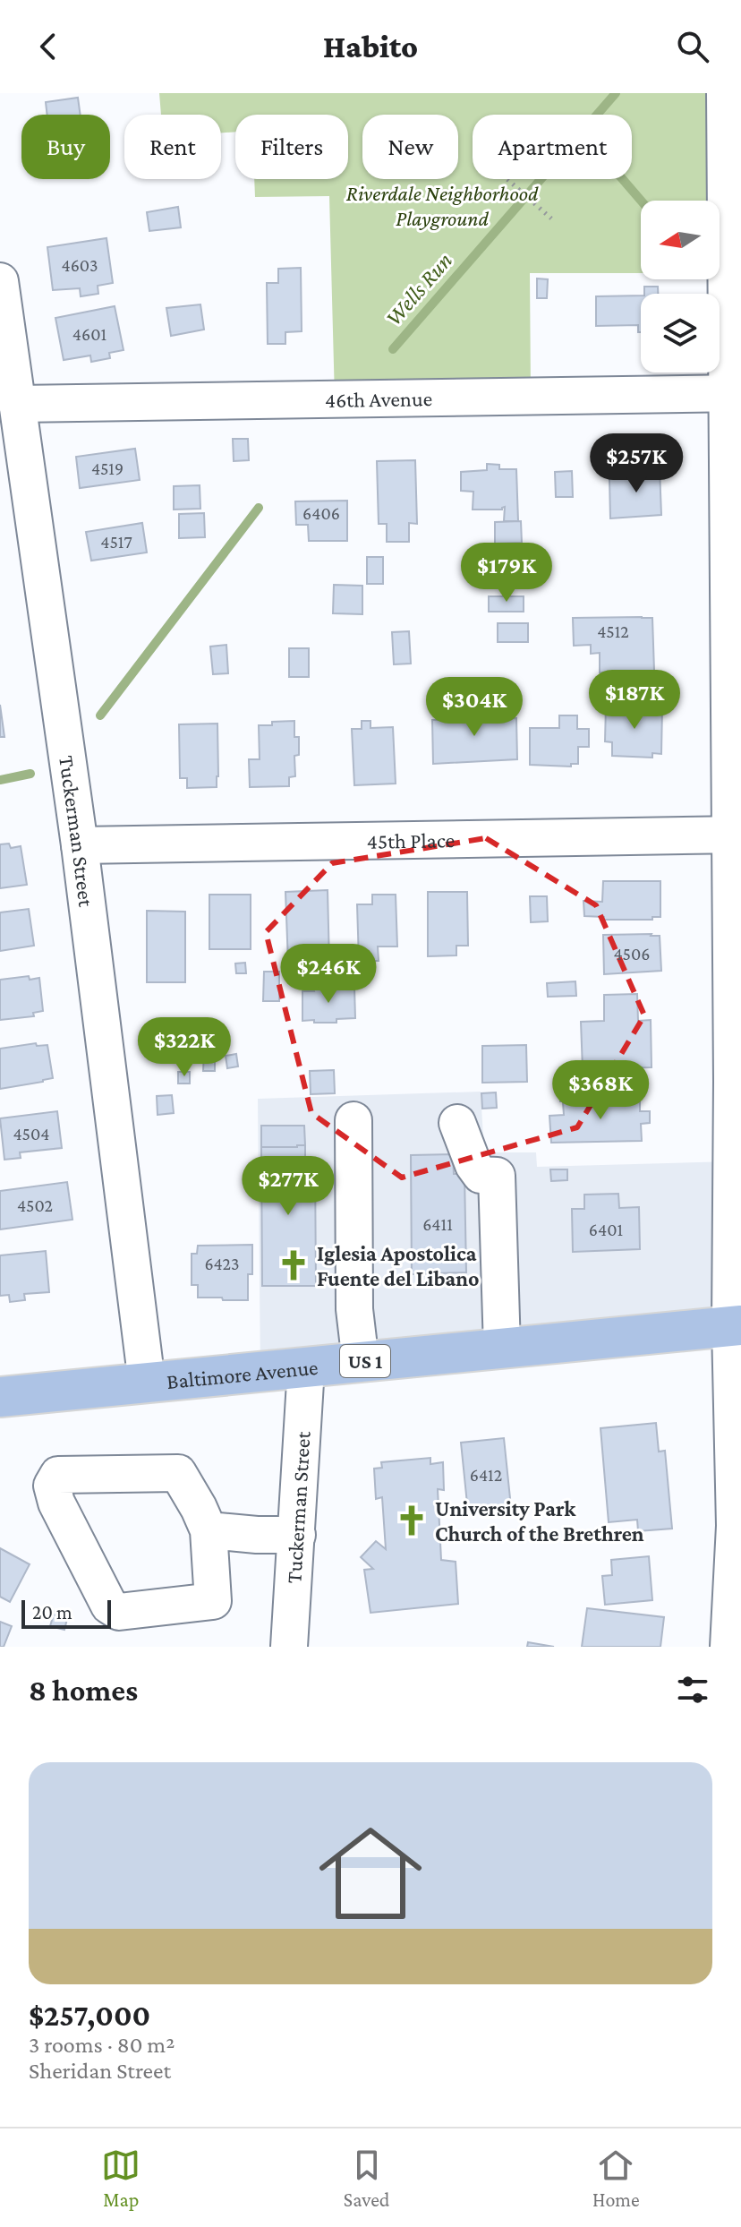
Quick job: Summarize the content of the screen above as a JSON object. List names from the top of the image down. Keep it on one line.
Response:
{"streets":{"main road":["US 1","Baltimore Avenue"],"street":["46th Avenue","Tuckerman Street","45th Place"]},"crossings":[["46th Avenue","Tuckerman Street"],["Tuckerman Street","45th Place"],["Tuckerman Street","Baltimore Avenue"]],"water":["Wells Run"],"parks":["Riverdale Neighborhood Playground"],"places":{"church":["Iglesia Apostolica Fuente del Libano","University Park Church of the Brethren"]},"house_numbers":["4603","4601","4519","6406","4517","4512","4506","4504","4502","6411","6401","6423","6412"],"scale_bar":"20 m","north":"left","page":{"header":"Habito","chip":["Buy","Rent","Filters","New","Apartment"],"price":["$257K","$179K","$187K","$304K","$246K","$322K","$368K","$277K"],"scale":"20 m","heading":"8 homes","list":[{"name":"$257,000","note":"3 rooms · 80 m² · Sheridan Street"}],"tabs":["Map","Saved","Home"]}}
